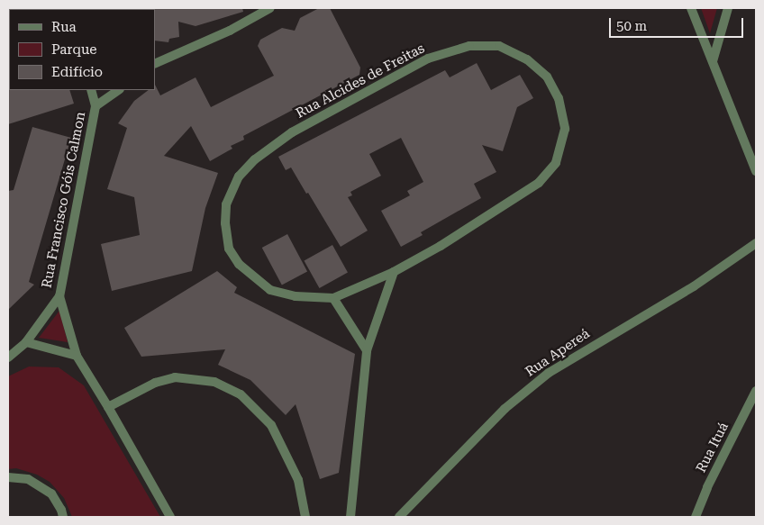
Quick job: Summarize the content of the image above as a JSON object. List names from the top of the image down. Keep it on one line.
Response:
{"streets":{"street":["Rua Alcides de Freitas","Rua Francisco Góis Calmon","Rua Apereá","Rua Ituá"]},"legend":["Rua","Parque","Edifício"],"scale_bar":"50 m"}
